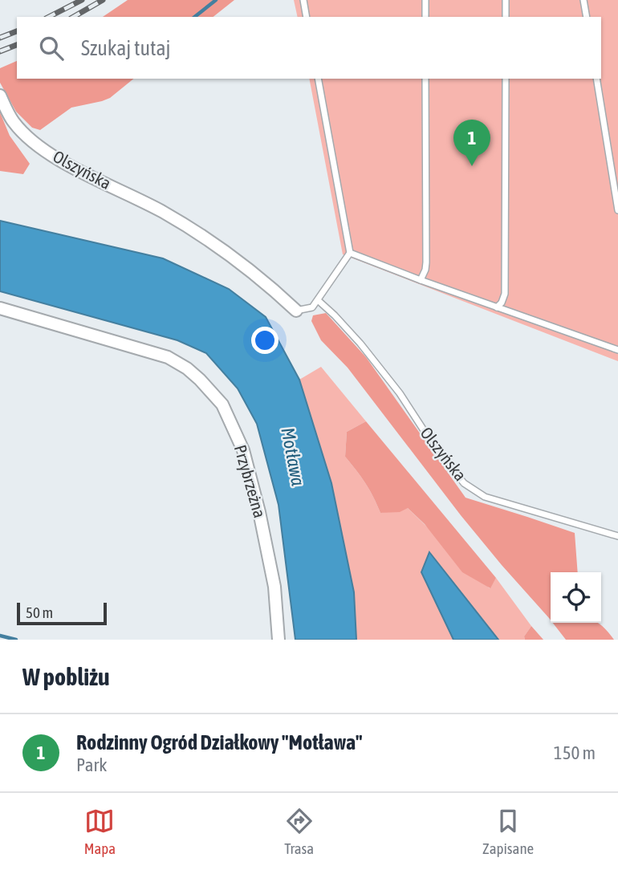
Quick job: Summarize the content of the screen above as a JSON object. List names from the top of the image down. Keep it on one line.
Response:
{"streets":{"street":["Olszyńska","Przybrzeżna"]},"water":["Motława"],"scale_bar":"50 m","page":{"search":"Szukaj tutaj","pins":"1","scale":"50 m","heading":"W pobliżu","list":[{"mark":"1","name":"Rodzinny Ogród Działkowy \"Motława\"","note":"Park","value":"150 m"}],"nav":["Mapa","Trasa","Zapisane"]}}
